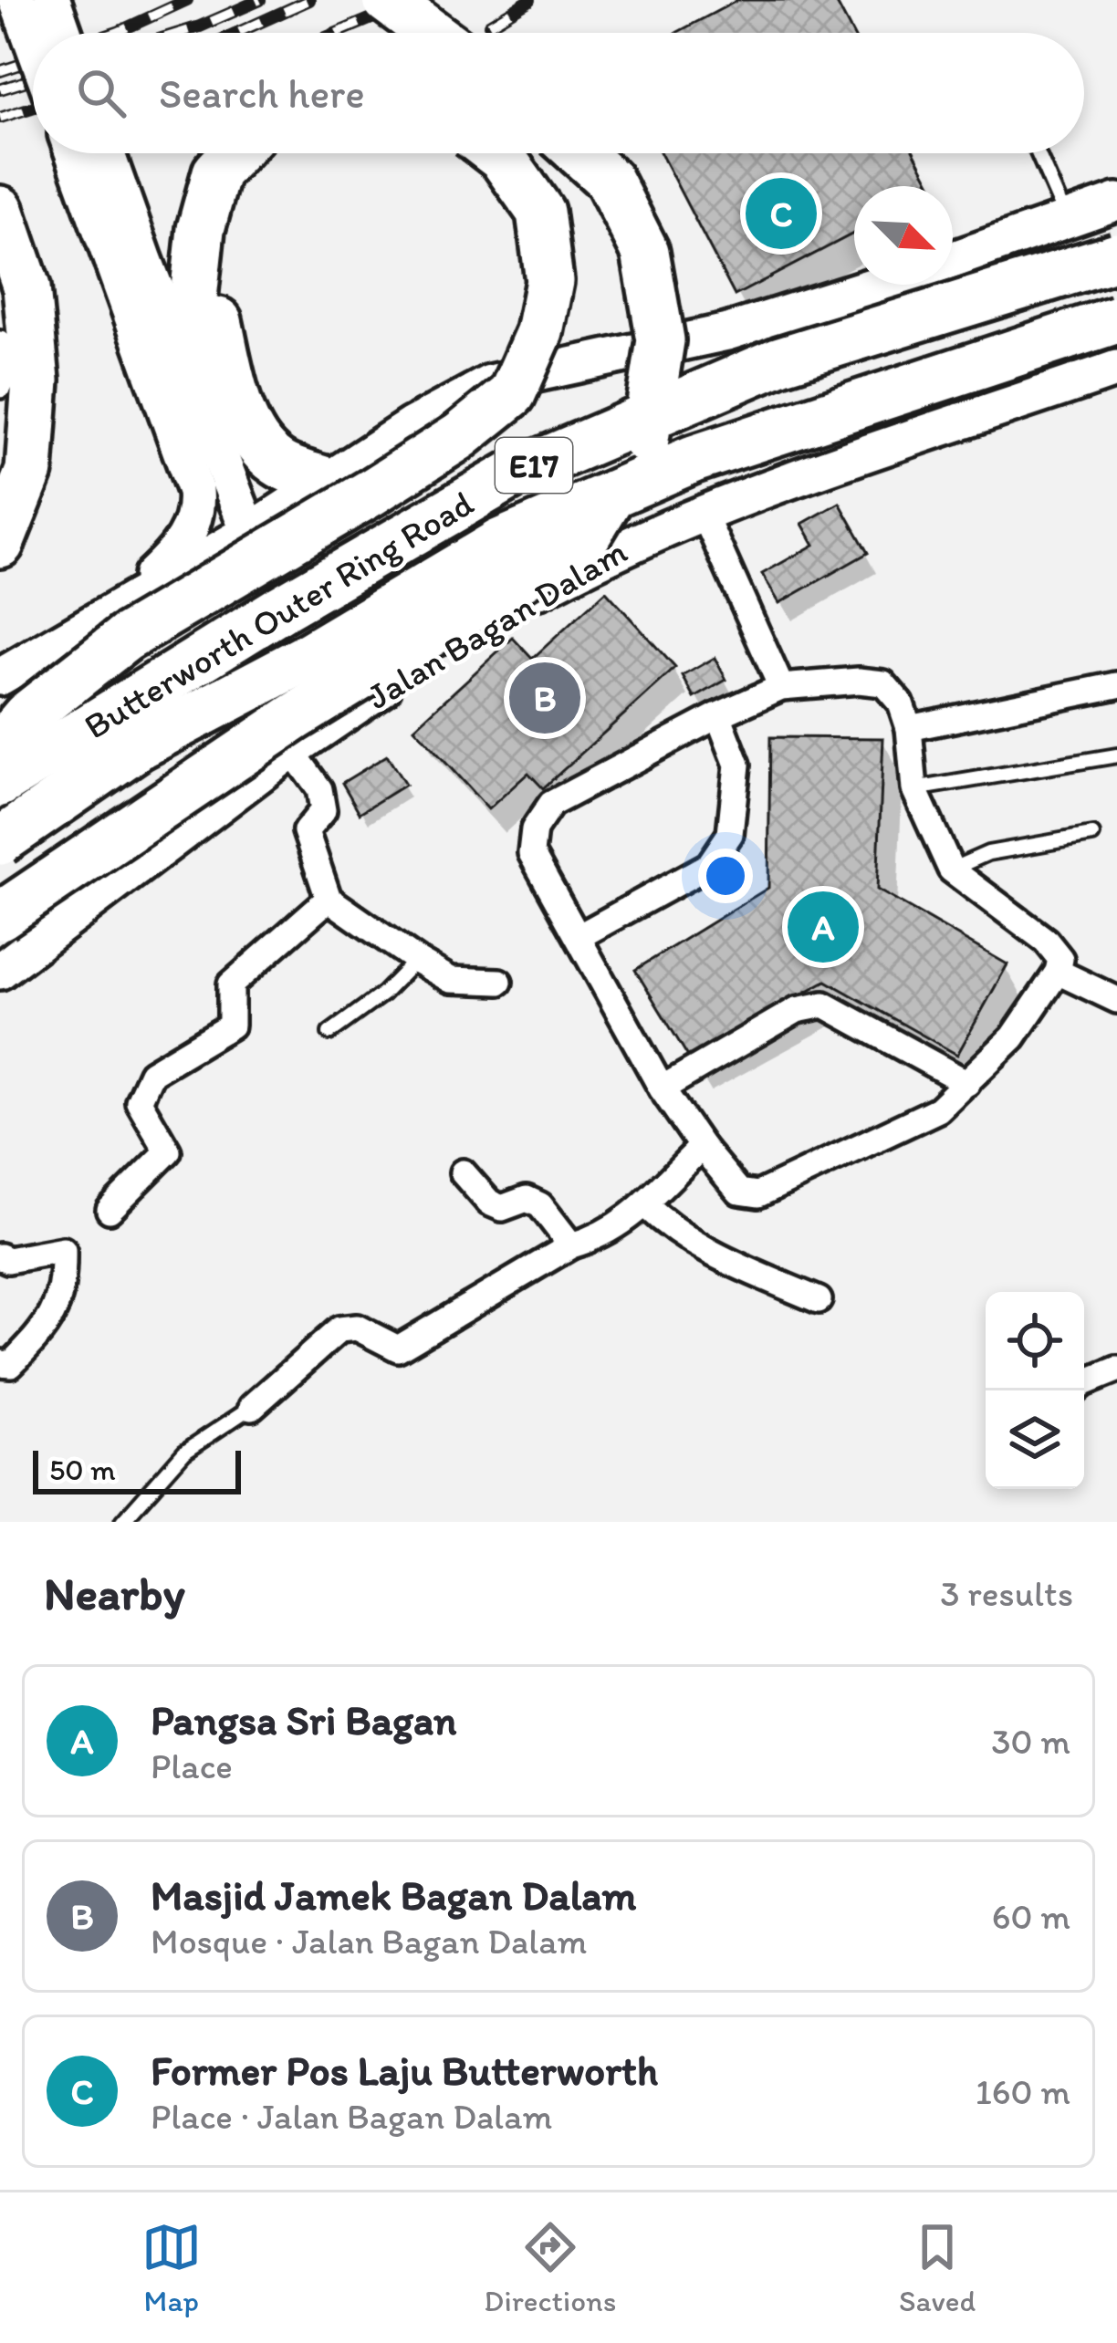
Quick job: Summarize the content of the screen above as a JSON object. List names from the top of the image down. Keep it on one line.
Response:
{"streets":{"highway":["E17","Butterworth Outer Ring Road"],"street":["Jalan Bagan Dalam"]},"scale_bar":"50 m","north":"bottom right","page":{"search":"Search here","pins":["C","B","A"],"scale":"50 m","heading":["Nearby","3 results"],"list":[{"mark":"A","name":"Pangsa Sri Bagan","note":"Place","value":"30 m"},{"mark":"B","name":"Masjid Jamek Bagan Dalam","note":"Mosque · Jalan Bagan Dalam","value":"60 m"},{"mark":"C","name":"Former Pos Laju Butterworth","note":"Place · Jalan Bagan Dalam","value":"160 m"}],"nav":["Map","Directions","Saved"]}}
